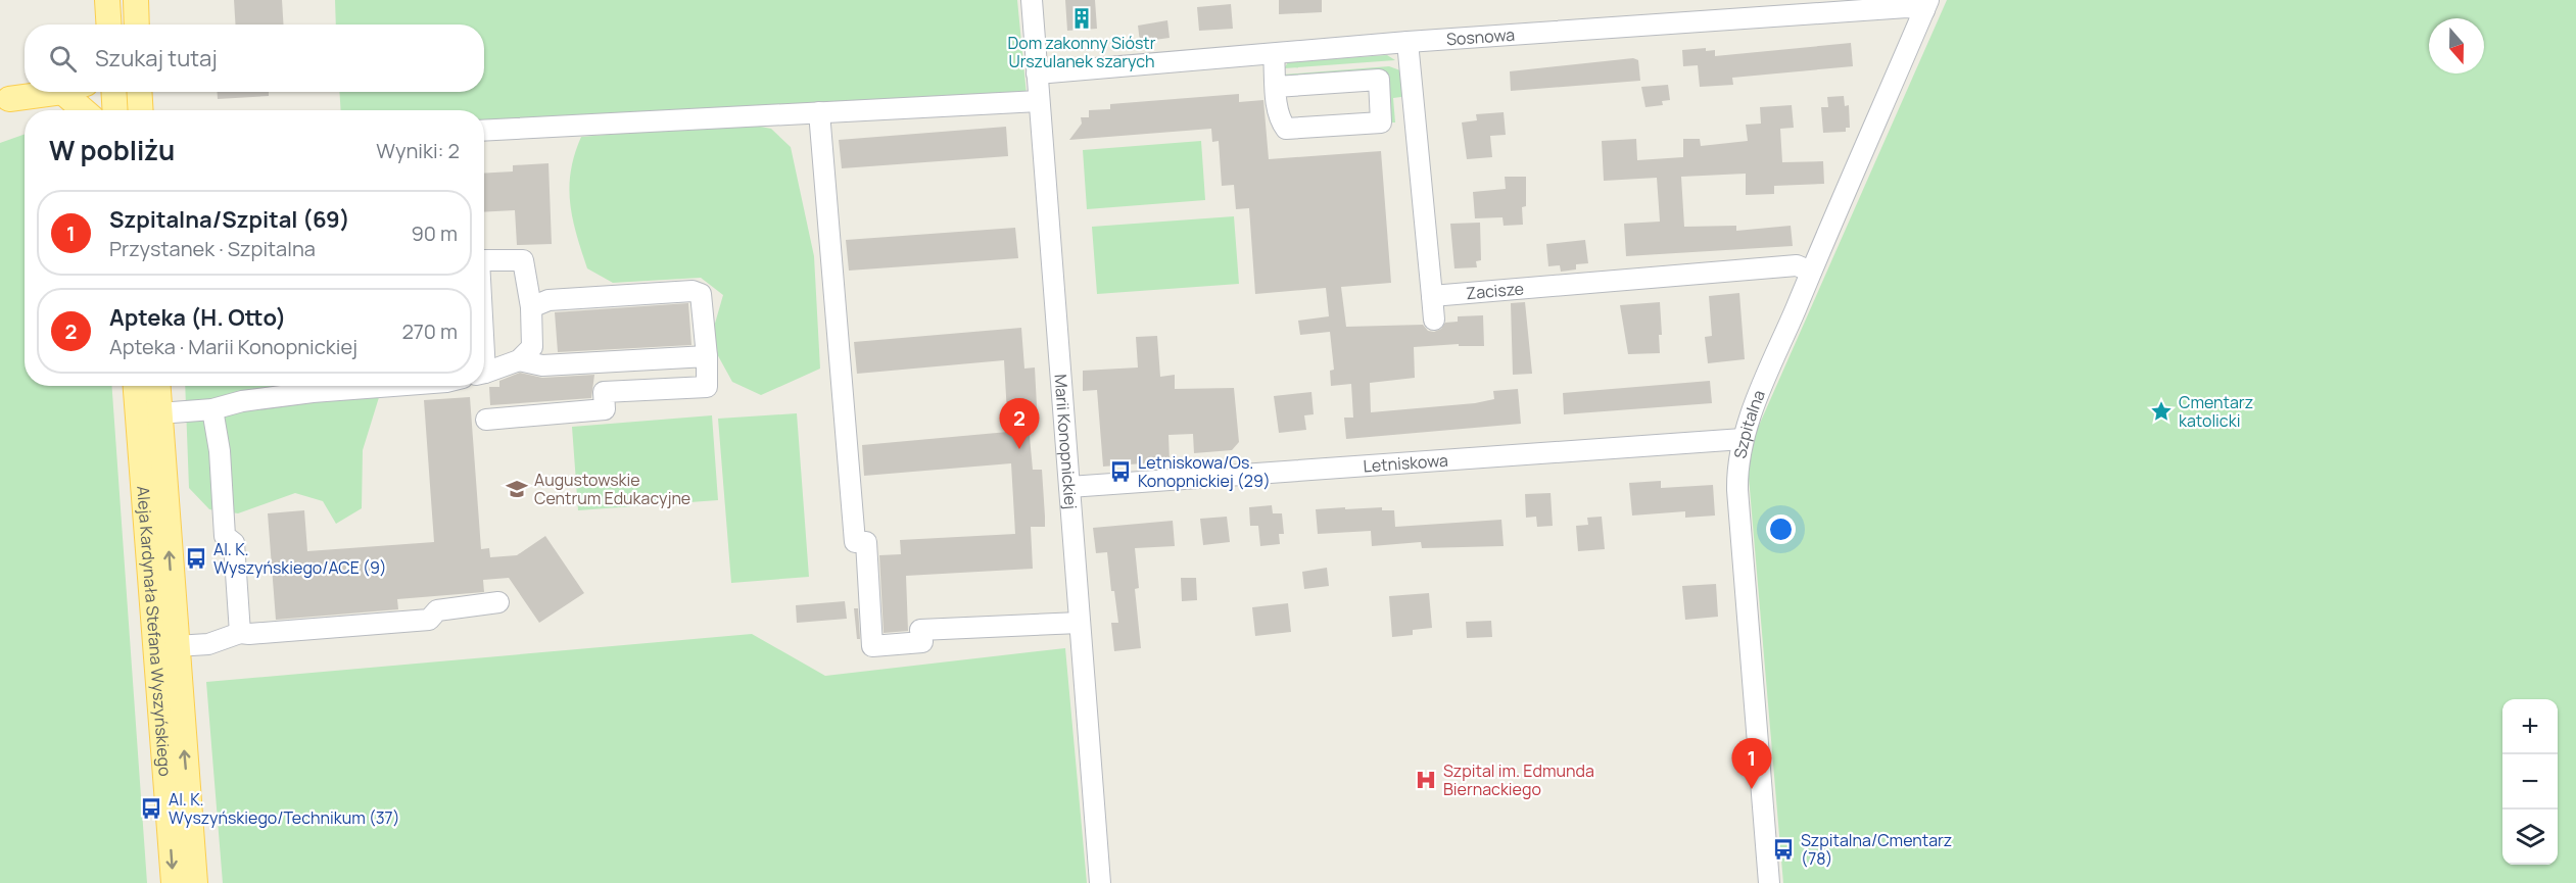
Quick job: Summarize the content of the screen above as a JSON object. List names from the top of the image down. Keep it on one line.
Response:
{"streets":{"main road":["Aleja Kardynała Stefana Wyszyńskiego"],"street":["Sosnowa","Zacisze","Szpitalna","Marii Konopnickiej","Letniskowa"]},"crossings":[["Sosnowa","Szpitalna"],["Sosnowa","Marii Konopnickiej"],["Zacisze","Szpitalna"],["Szpitalna","Letniskowa"],["Marii Konopnickiej","Letniskowa"]],"places":{"building":["Dom zakonny Sióstr Urszulanek szarych"],"place":["Cmentarz katolicki"],"bus stop":["Letniskowa/Os. Konopnickiej (29)","Al. K. Wyszyńskiego/ACE (9)","Al. K. Wyszyńskiego/Technikum (37)","Szpitalna/Cmentarz (78)"],"school or university":["Augustowskie Centrum Edukacyjne"],"hospital":["Szpital im. Edmunda Biernackiego"]},"north":"bottom","page":{"search":"Szukaj tutaj","heading":["W pobliżu","Wyniki: 2"],"list":[{"mark":"1","name":"Szpitalna/Szpital (69)","note":"Przystanek · Szpitalna","value":"90 m"},{"mark":"2","name":"Apteka (H. Otto)","note":"Apteka · Marii Konopnickiej","value":"270 m"}],"pins":["2","1"],"map_buttons":["+","−"]}}
